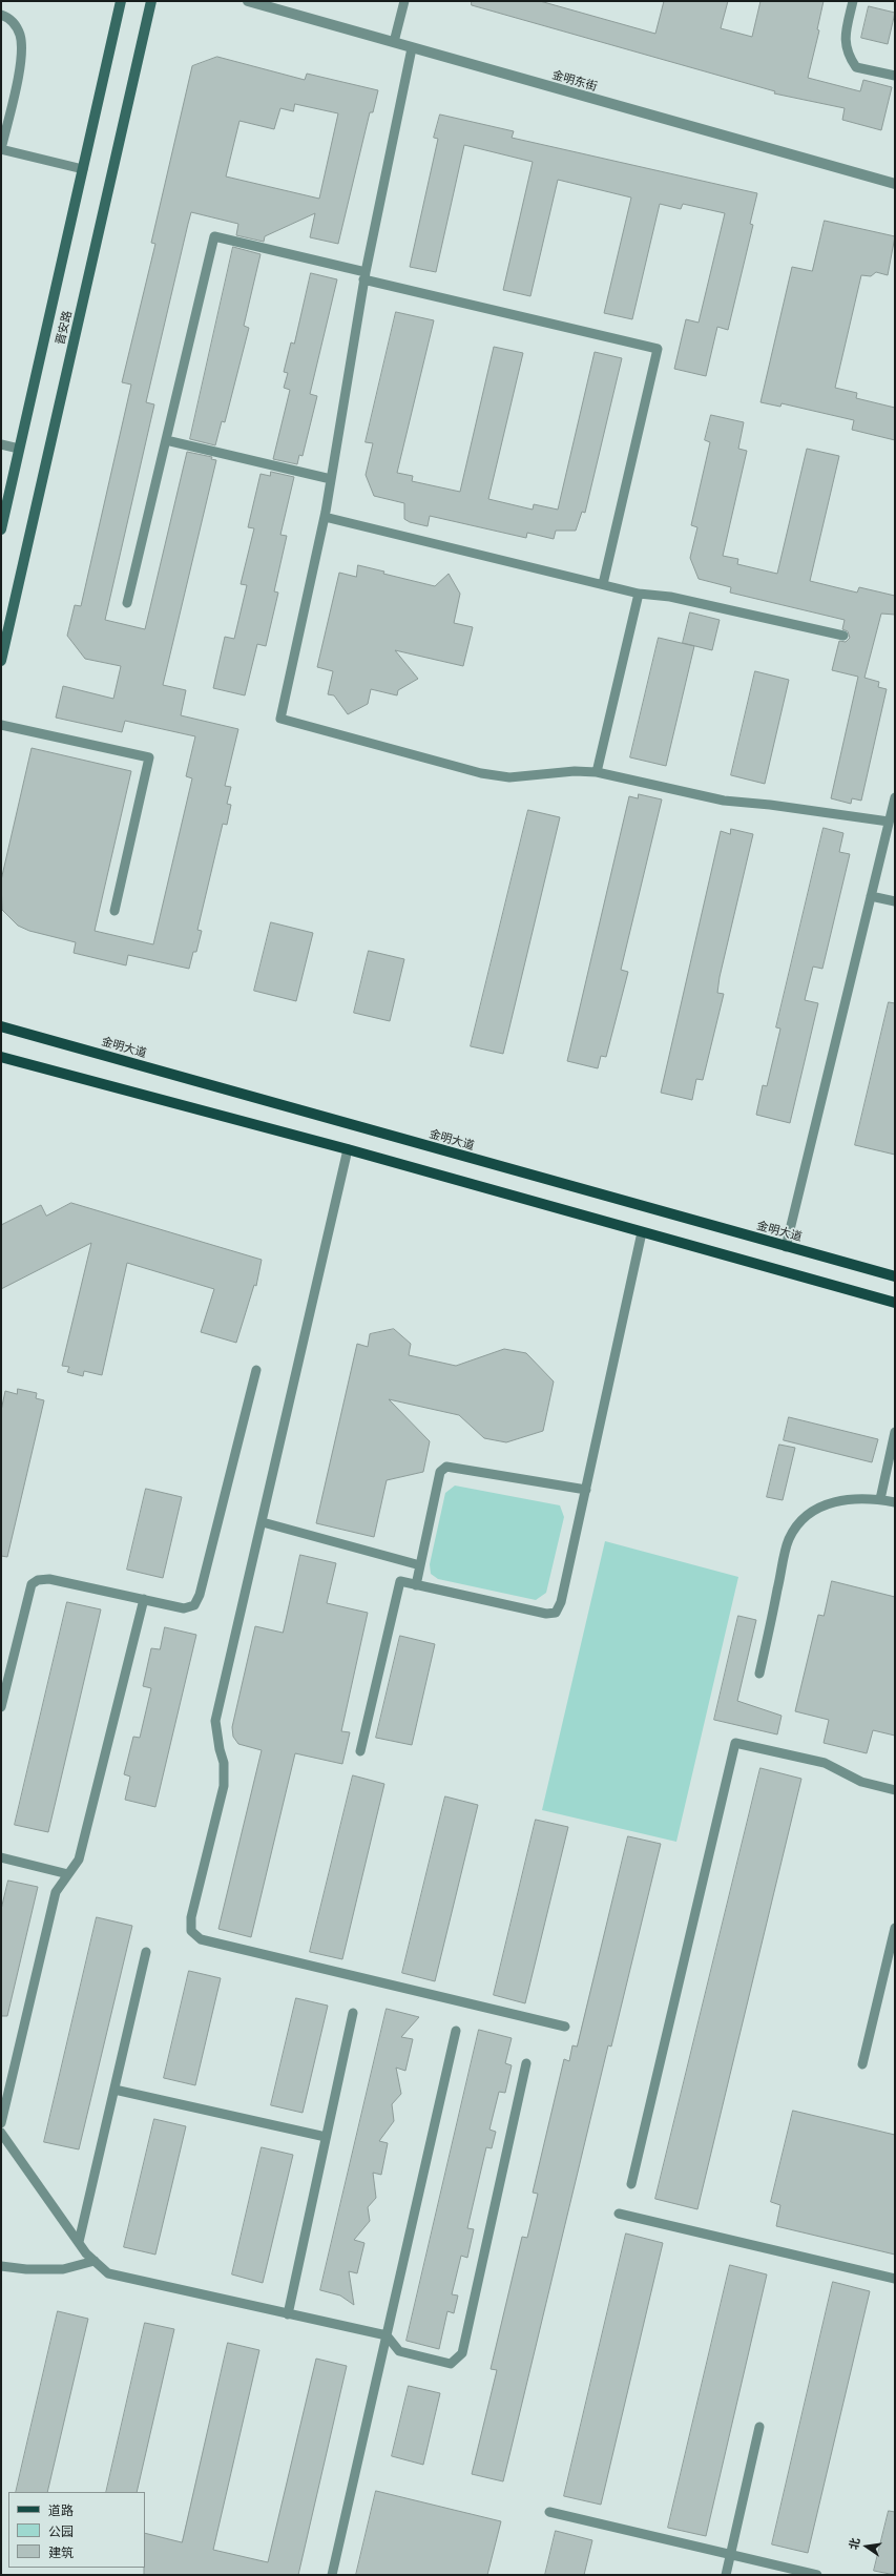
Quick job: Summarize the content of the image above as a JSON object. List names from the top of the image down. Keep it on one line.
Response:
{"streets":{"main road":["晋安路","金明大道"],"street":["金明东街"]},"legend":["道路","公园","建筑"],"north":"left"}
